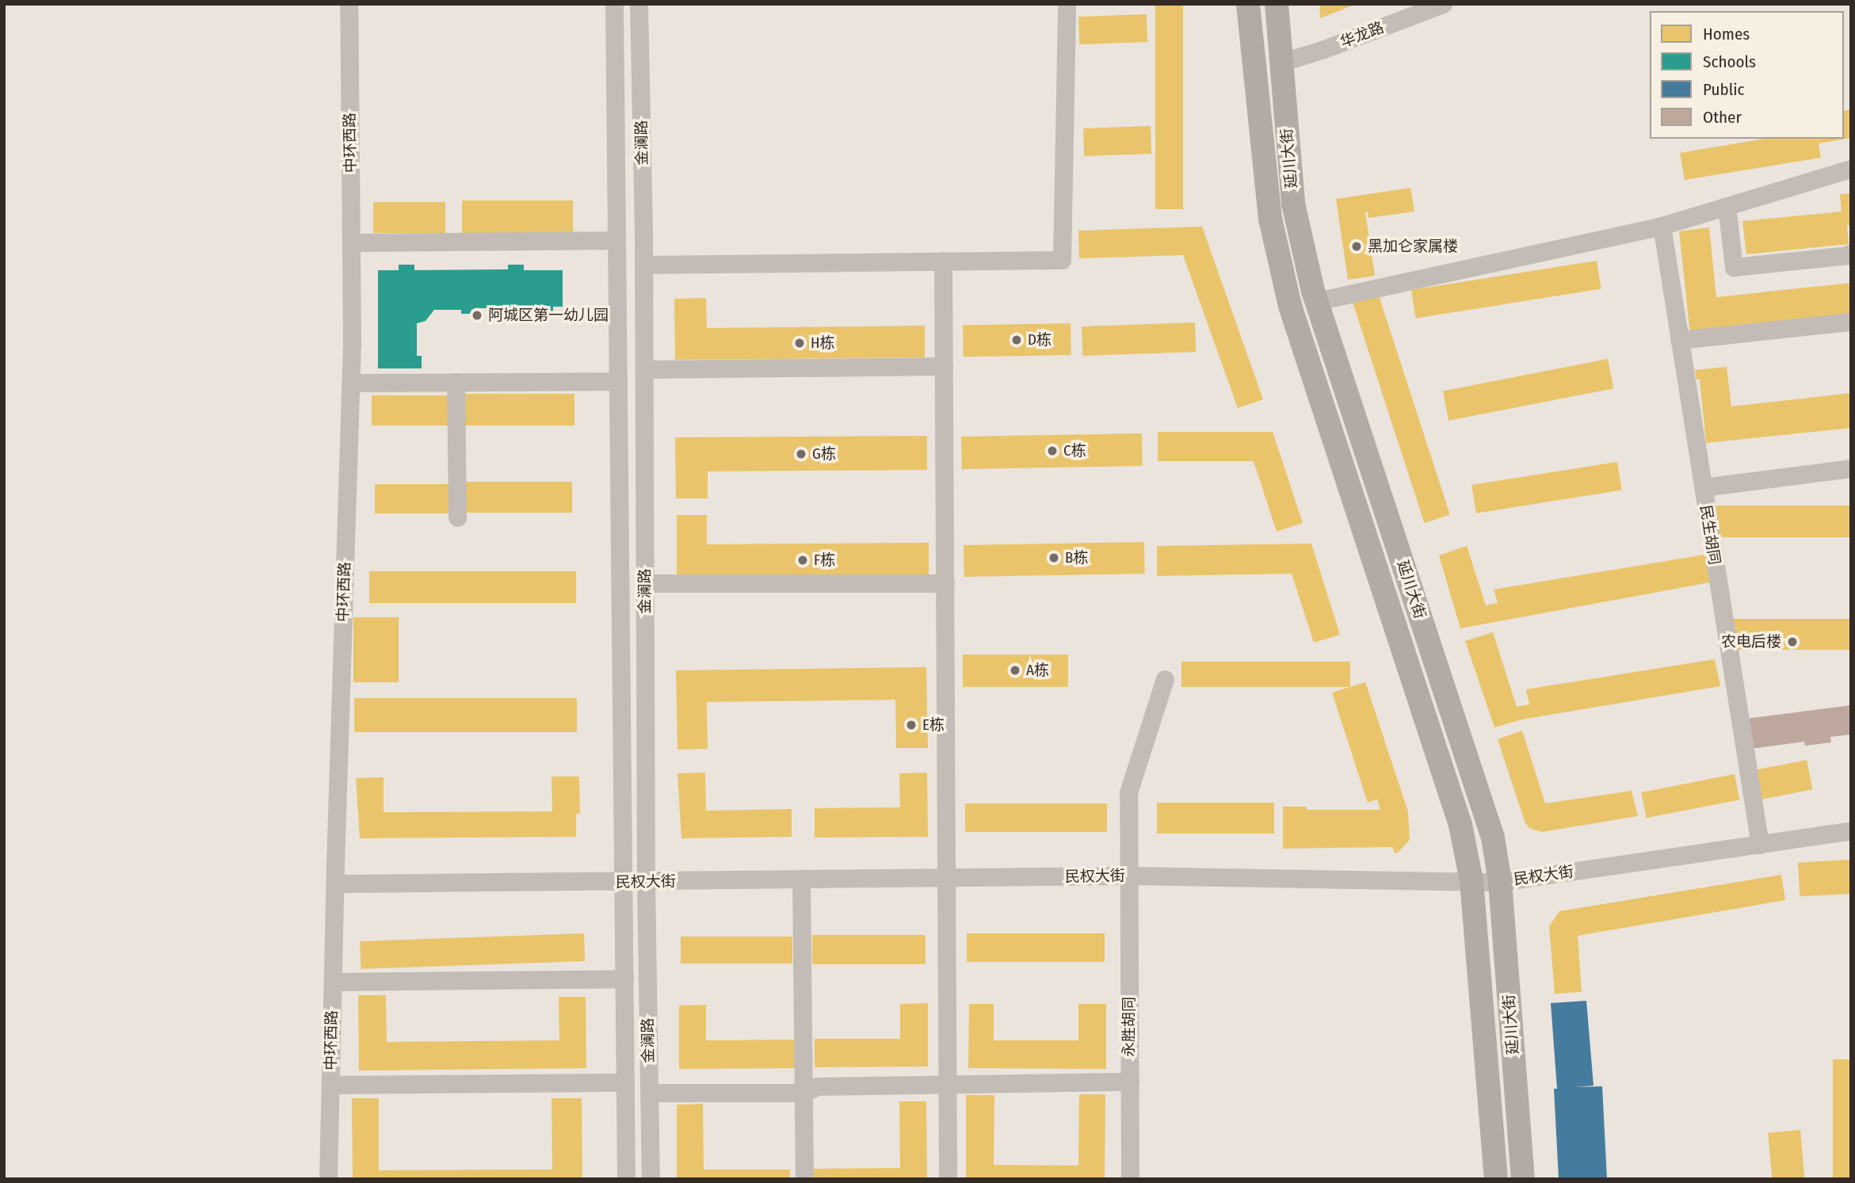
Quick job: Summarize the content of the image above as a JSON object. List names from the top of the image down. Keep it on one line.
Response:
{"streets":{"main road":["延川大街"],"street":["华龙路","中环西路","金澜路","民生胡同","民权大街","永胜胡同"]},"crossings":[["华龙路","延川大街"],["中环西路","民权大街"],["金澜路","民权大街"],["延川大街","民权大街"],["民生胡同","民权大街"],["民权大街","永胜胡同"]],"places":["黑加仑家属楼","阿城区第一幼儿园","D栋","H栋","C栋","G栋","B栋","F栋","农电后楼","A栋","E栋"],"legend":["Homes","Schools","Public","Other"]}
